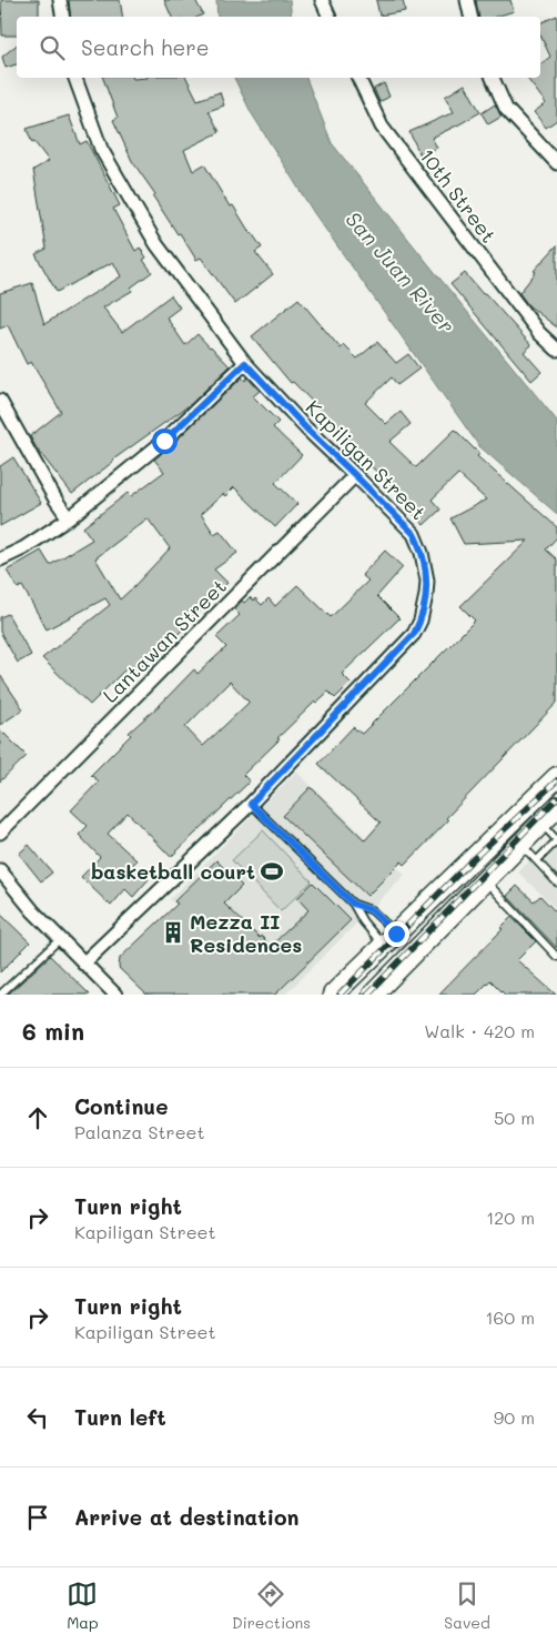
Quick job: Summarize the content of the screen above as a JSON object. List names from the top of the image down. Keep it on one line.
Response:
{"streets":{"street":["10th Street","Kapiligan Street","Lantawan Street"]},"crossings":[["Kapiligan Street","Lantawan Street"]],"water":["San Juan River"],"places":{"sports":["basketball court"],"building":["Mezza II Residences"]},"page":{"search":"Search here","heading":["6 min","Walk · 420 m"],"list":[["Continue","Palanza Street","50 m"],["Turn right","Kapiligan Street","120 m"],["Turn right","Kapiligan Street","160 m"],["Turn left","90 m"],"Arrive at destination"],"nav":["Map","Directions","Saved"]}}
